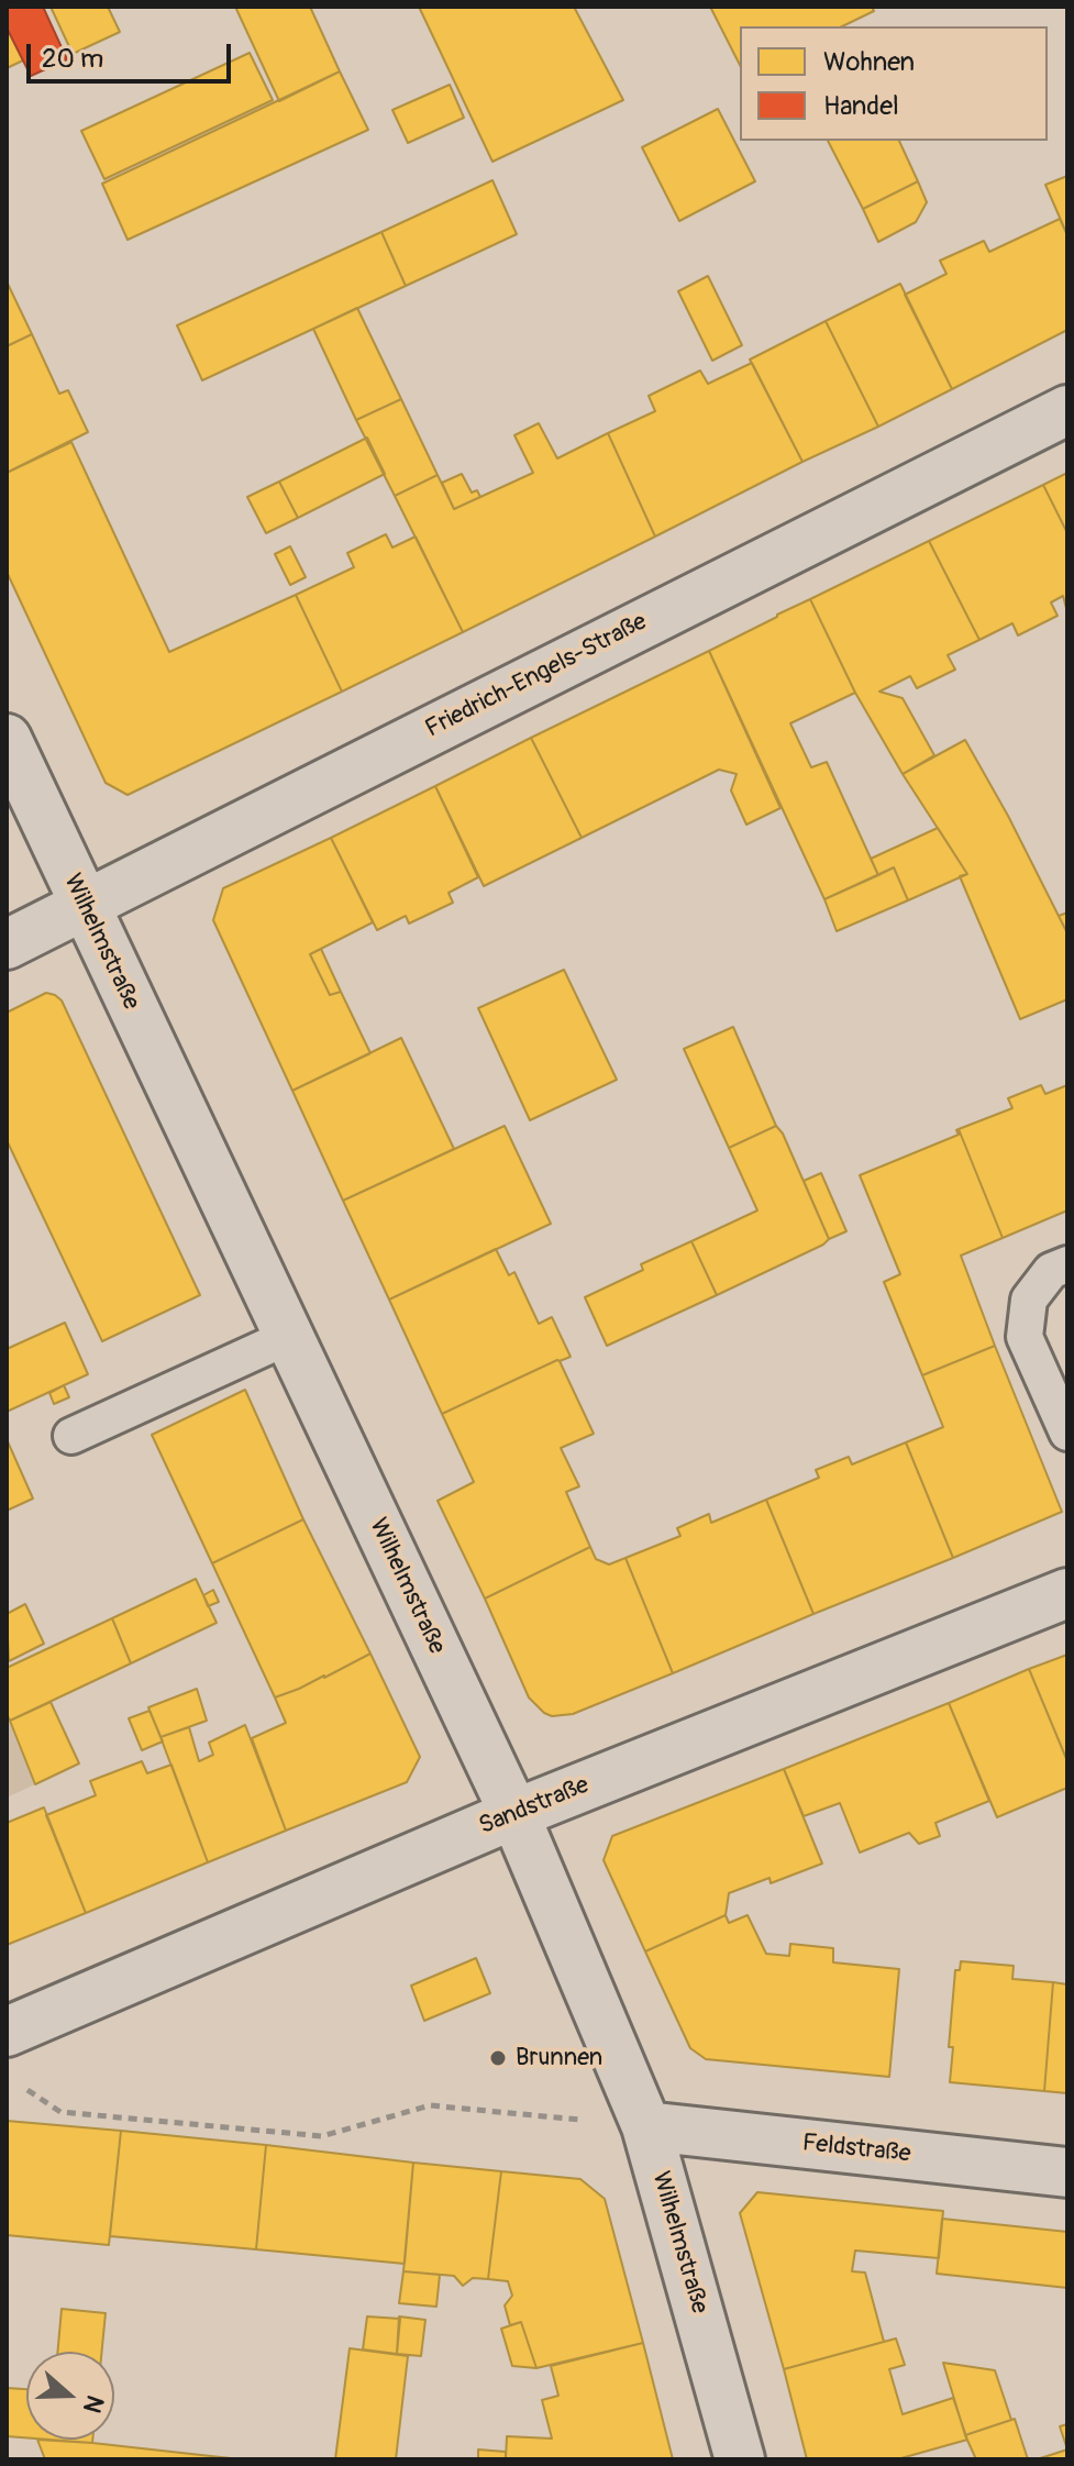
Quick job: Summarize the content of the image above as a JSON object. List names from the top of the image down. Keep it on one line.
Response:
{"streets":{"street":["Friedrich-Engels-Straße","Wilhelmstraße","Sandstraße","Feldstraße"]},"crossings":[["Friedrich-Engels-Straße","Wilhelmstraße"],["Wilhelmstraße","Sandstraße"],["Wilhelmstraße","Feldstraße"]],"places":["Brunnen"],"legend":["Wohnen","Handel"],"scale_bar":"20 m","north":"right"}
